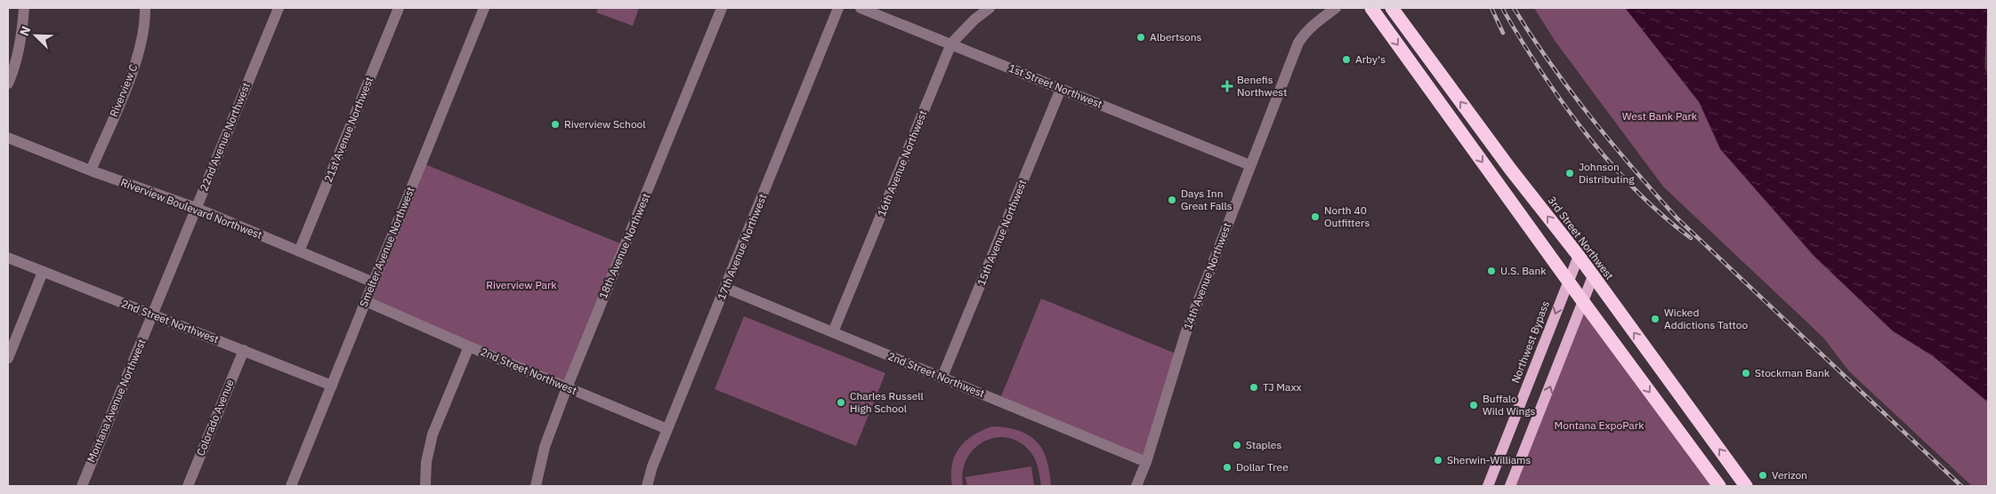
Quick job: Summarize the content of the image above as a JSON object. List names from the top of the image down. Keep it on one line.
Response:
{"streets":{"highway":["3rd Street Northwest"],"main road":["Northwest Bypass"],"street":["1st Street Northwest","Riverview C","21st Avenue Northwest","22nd Avenue Northwest","16th Avenue Northwest","Riverview Boulevard Northwest","15th Avenue Northwest","18th Avenue Northwest","Smelter Avenue Northwest","17th Avenue Northwest","14th Avenue Northwest","2nd Street Northwest","Montana Avenue Northwest","Colorado Avenue"]},"crossings":[["1st Street Northwest","16th Avenue Northwest"],["1st Street Northwest","15th Avenue Northwest"],["1st Street Northwest","14th Avenue Northwest"],["Riverview C","Riverview Boulevard Northwest"],["21st Avenue Northwest","Riverview Boulevard Northwest"],["22nd Avenue Northwest","Riverview Boulevard Northwest"],["22nd Avenue Northwest","2nd Street Northwest"],["22nd Avenue Northwest","Montana Avenue Northwest"],["16th Avenue Northwest","2nd Street Northwest"],["Riverview Boulevard Northwest","Smelter Avenue Northwest"],["15th Avenue Northwest","2nd Street Northwest"],["3rd Street Northwest","Northwest Bypass"],["18th Avenue Northwest","2nd Street Northwest"],["Smelter Avenue Northwest","2nd Street Northwest"],["17th Avenue Northwest","2nd Street Northwest"],["14th Avenue Northwest","2nd Street Northwest"],["2nd Street Northwest","Montana Avenue Northwest"],["2nd Street Northwest","Colorado Avenue"]],"parks":["West Bank Park","Riverview Park","Montana ExpoPark"],"places":{"other":["Albertsons","Arby's","Riverview School","Johnson Distributing","Days Inn Great Falls","North 40 Outfitters","U.S. Bank","Wicked Addictions Tattoo","Stockman Bank","TJ Maxx","Charles Russell High School","Buffalo Wild Wings","Staples","Sherwin-Williams","Dollar Tree","Verizon"],"health":["Benefis Northwest"]},"north":"top left"}
